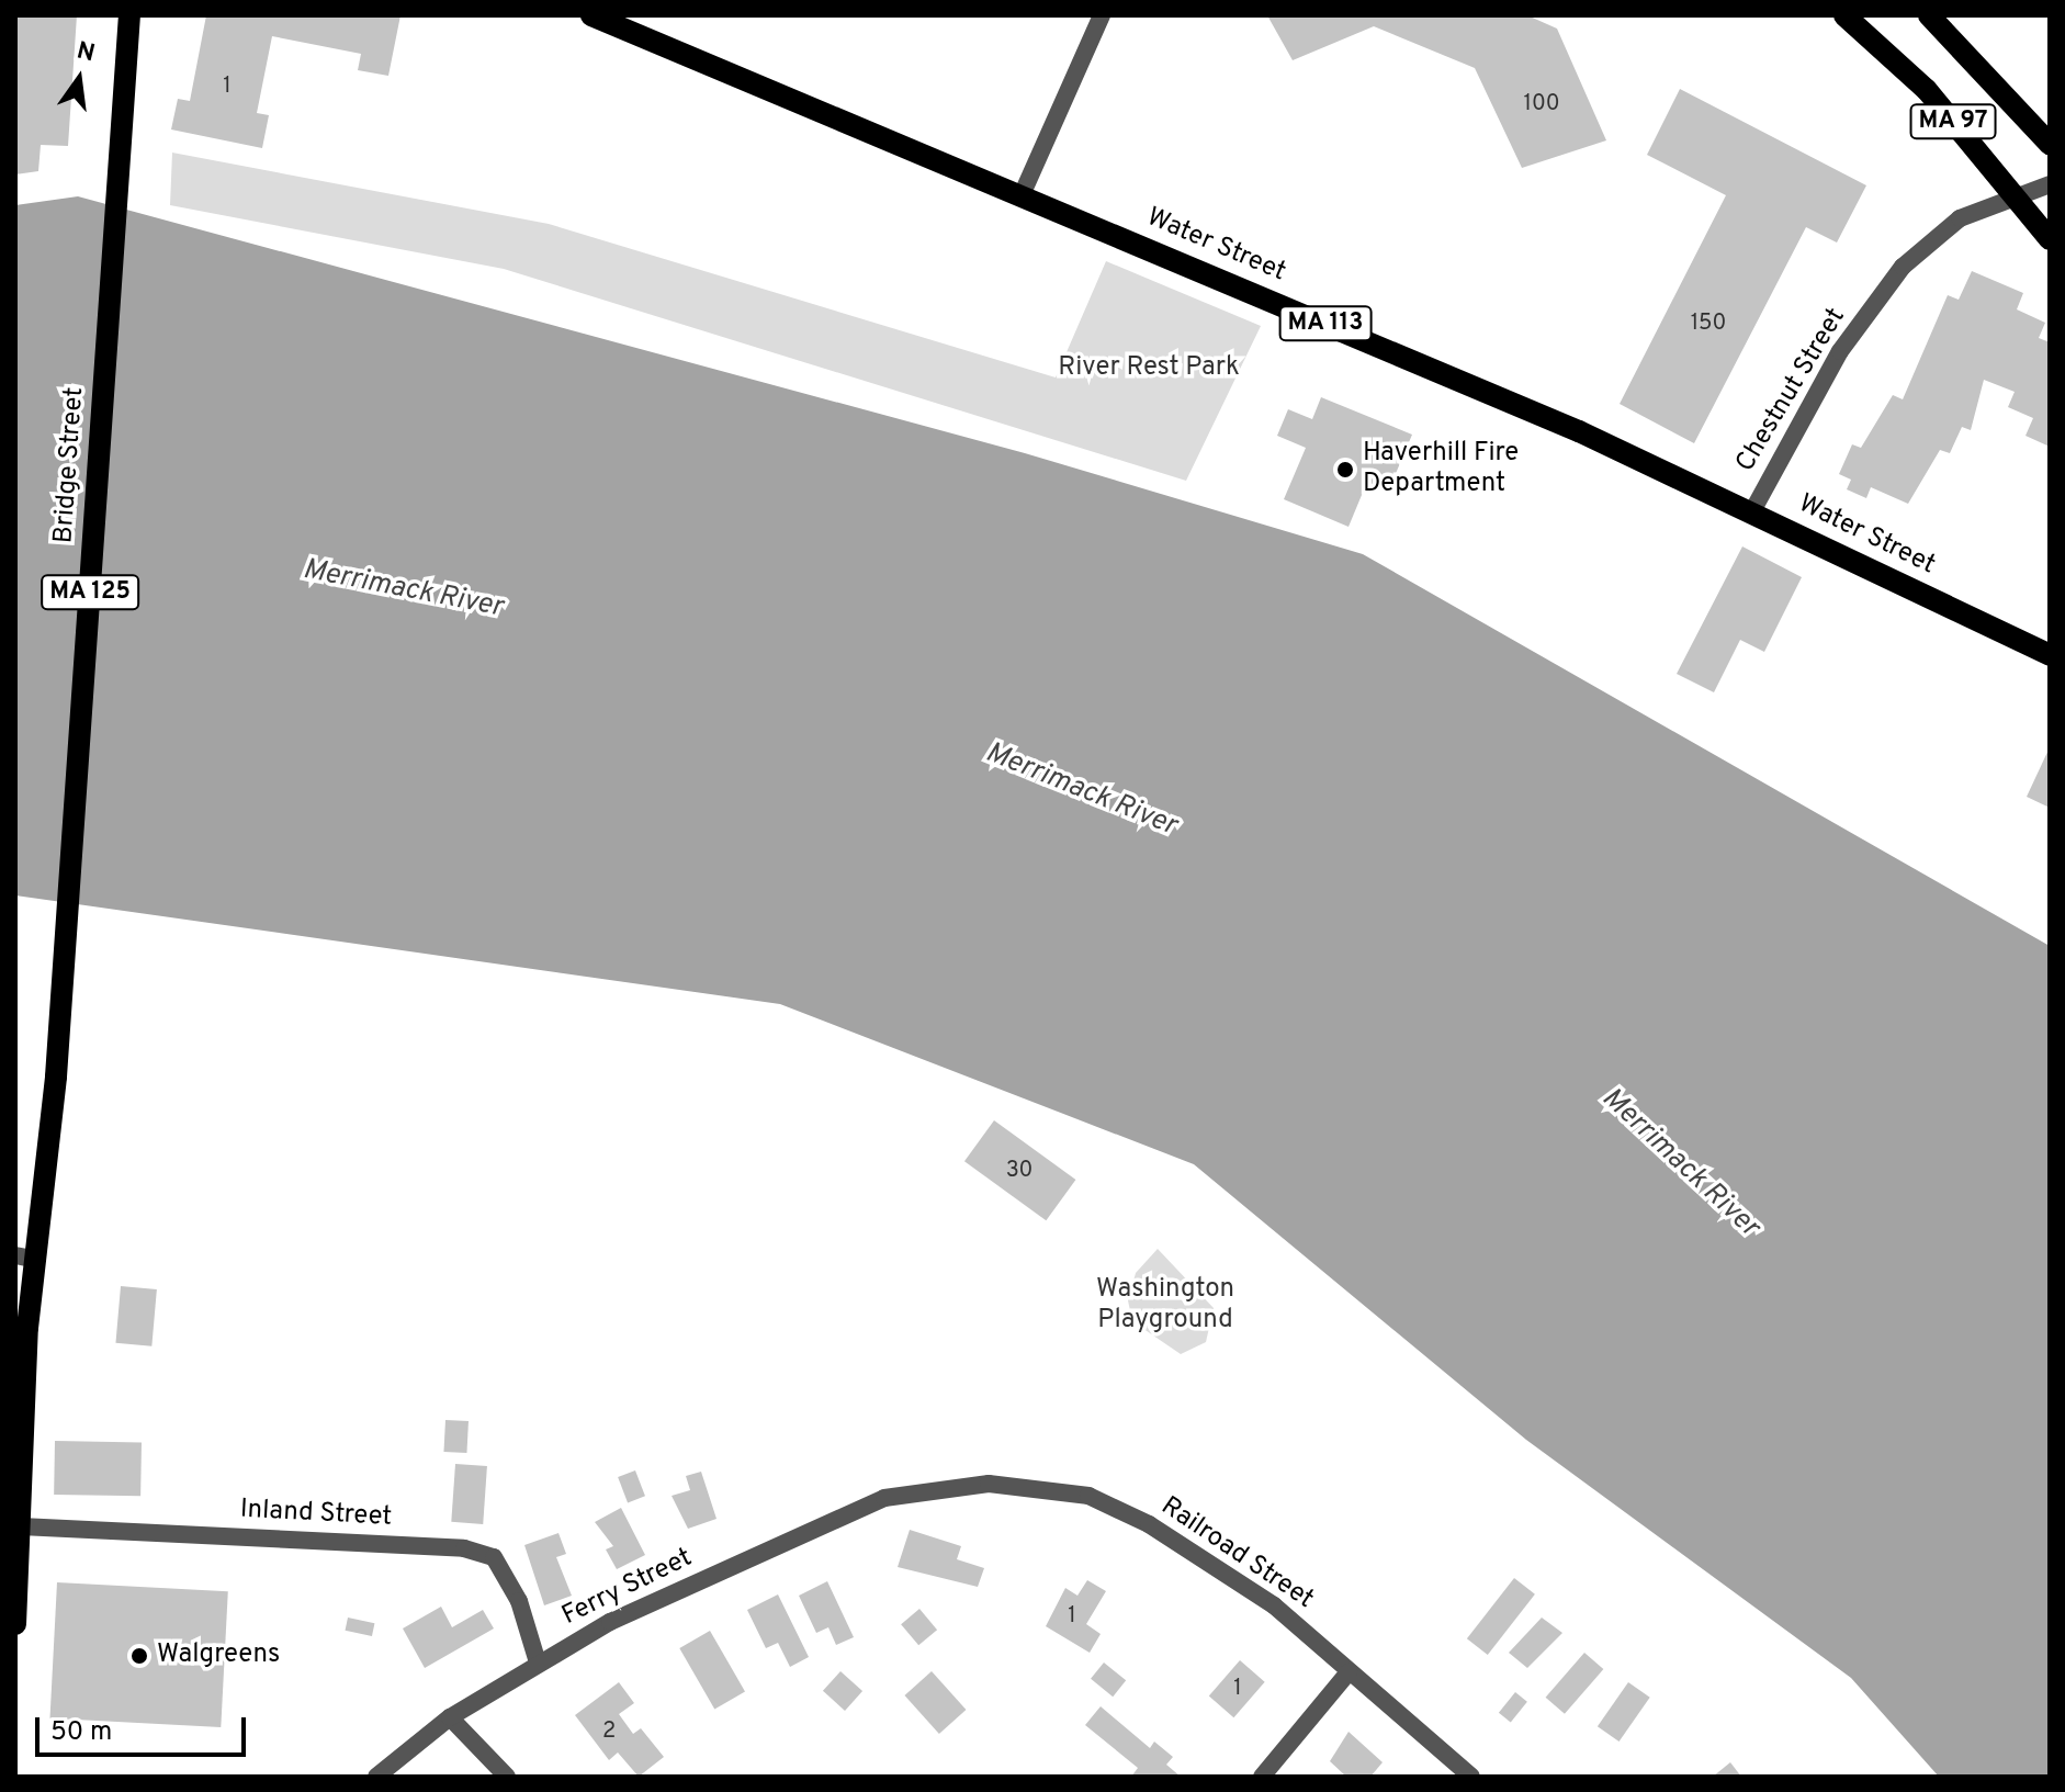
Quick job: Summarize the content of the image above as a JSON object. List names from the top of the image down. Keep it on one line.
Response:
{"streets":{"main road":["MA 97","Water Street","MA 113","Bridge Street","MA 125"],"street":["Chestnut Street","Inland Street","Railroad Street","Ferry Street"]},"crossings":[["MA 97","Chestnut Street"],["Water Street","Chestnut Street"],["Bridge Street","MA 125"],["MA 125","Inland Street"],["Inland Street","Ferry Street"],["Railroad Street","Ferry Street"]],"water":["Merrimack River"],"parks":["River Rest Park","Washington Playground"],"places":["Haverhill Fire Department","Walgreens"],"house_numbers":["1","100","150","30","1","1","2"],"scale_bar":"50 m","north":"top"}
